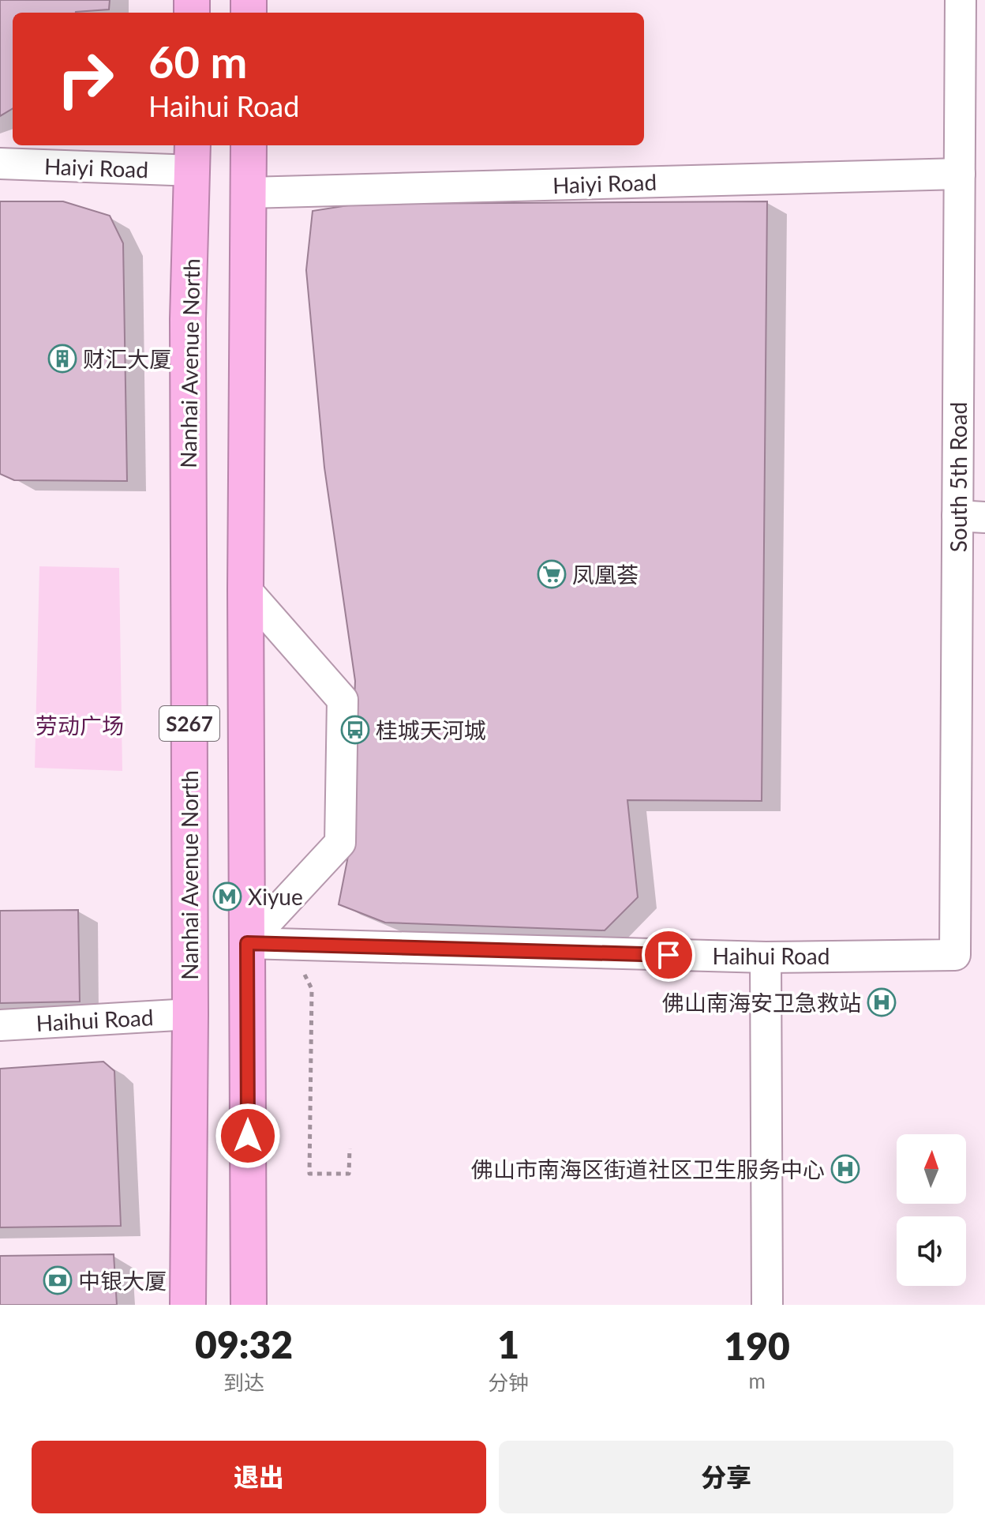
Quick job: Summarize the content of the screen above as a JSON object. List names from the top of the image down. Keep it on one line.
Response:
{"streets":{"highway":["Nanhai Avenue North","S267"],"street":["Haiyi Road","South 5th Road","Haihui Road"]},"crossings":[["Haiyi Road","Nanhai Avenue North"],["Haiyi Road","South 5th Road"],["Haiyi Road","S267"],["Nanhai Avenue North","Haihui Road"],["South 5th Road","Haihui Road"],["S267","Haihui Road"]],"parks":["劳动广场"],"places":{"building":["财汇大厦"],"supermarket":["凤凰荟"],"bus stop":["桂城天河城"],"metro station":["Xiyue"],"hospital":["佛山南海安卫急救站","佛山市南海区街道社区卫生服务中心"],"bank":["中银大厦"]},"north":"top","page":{"turn":["60 m","Haihui Road"],"eta":["09:32","到达","1","分钟","190","m"],"buttons":["退出","分享"]}}
